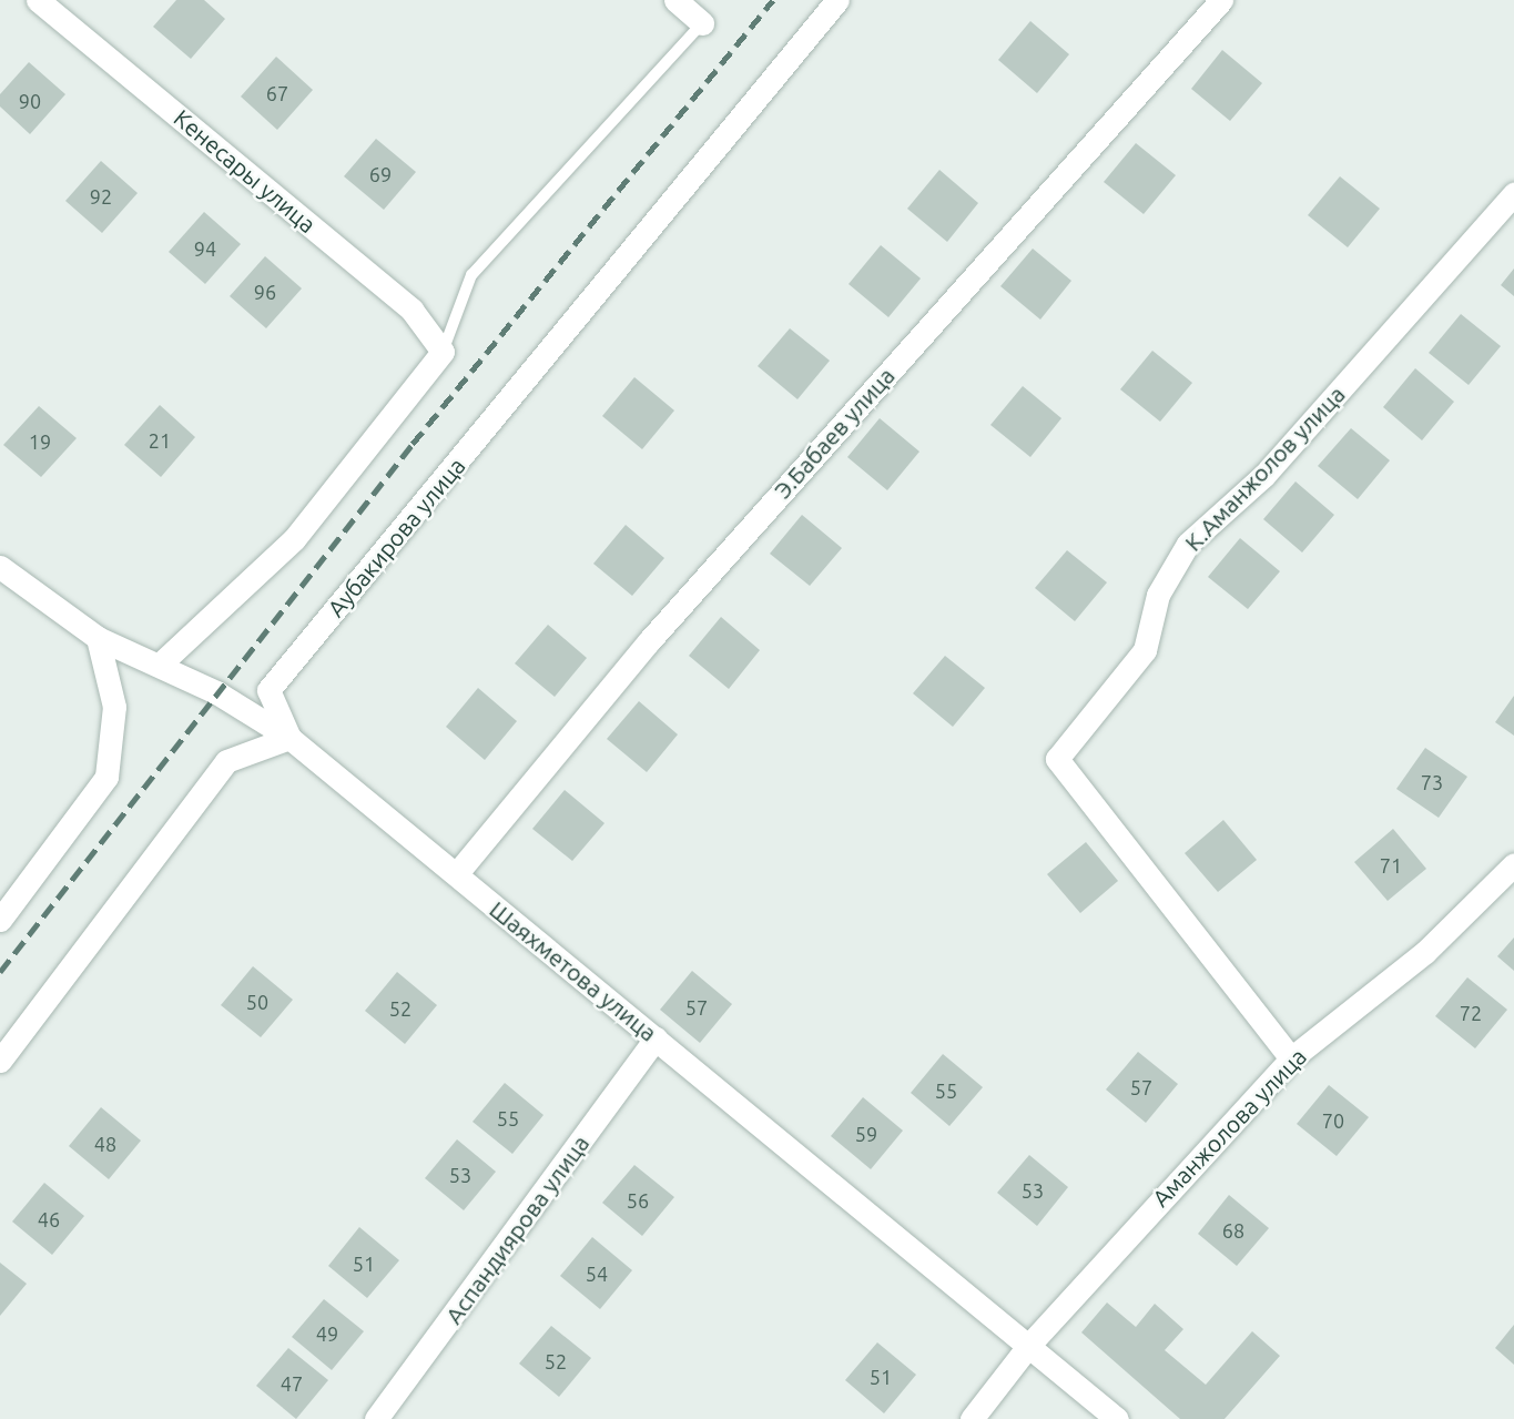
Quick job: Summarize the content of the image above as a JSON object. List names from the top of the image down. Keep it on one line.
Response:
{"streets":{"street":["Кенесары улица","Э.Бабаев улица","К.Аманжолов улица","Аубакирова улица","Шаяхметова улица","Аманжолова улица","Аспандиярова улица"]},"crossings":[["Э.Бабаев улица","Шаяхметова улица"],["К.Аманжолов улица","Аманжолова улица"],["Аубакирова улица","Шаяхметова улица"],["Шаяхметова улица","Аманжолова улица"],["Шаяхметова улица","Аспандиярова улица"]],"house_numbers":["67","90","69","92","94","96","21","19","73","71","50","57","52","72","57","55","55","70","59","48","53","53","56","46","68","51","54","49","52","51","47"]}
